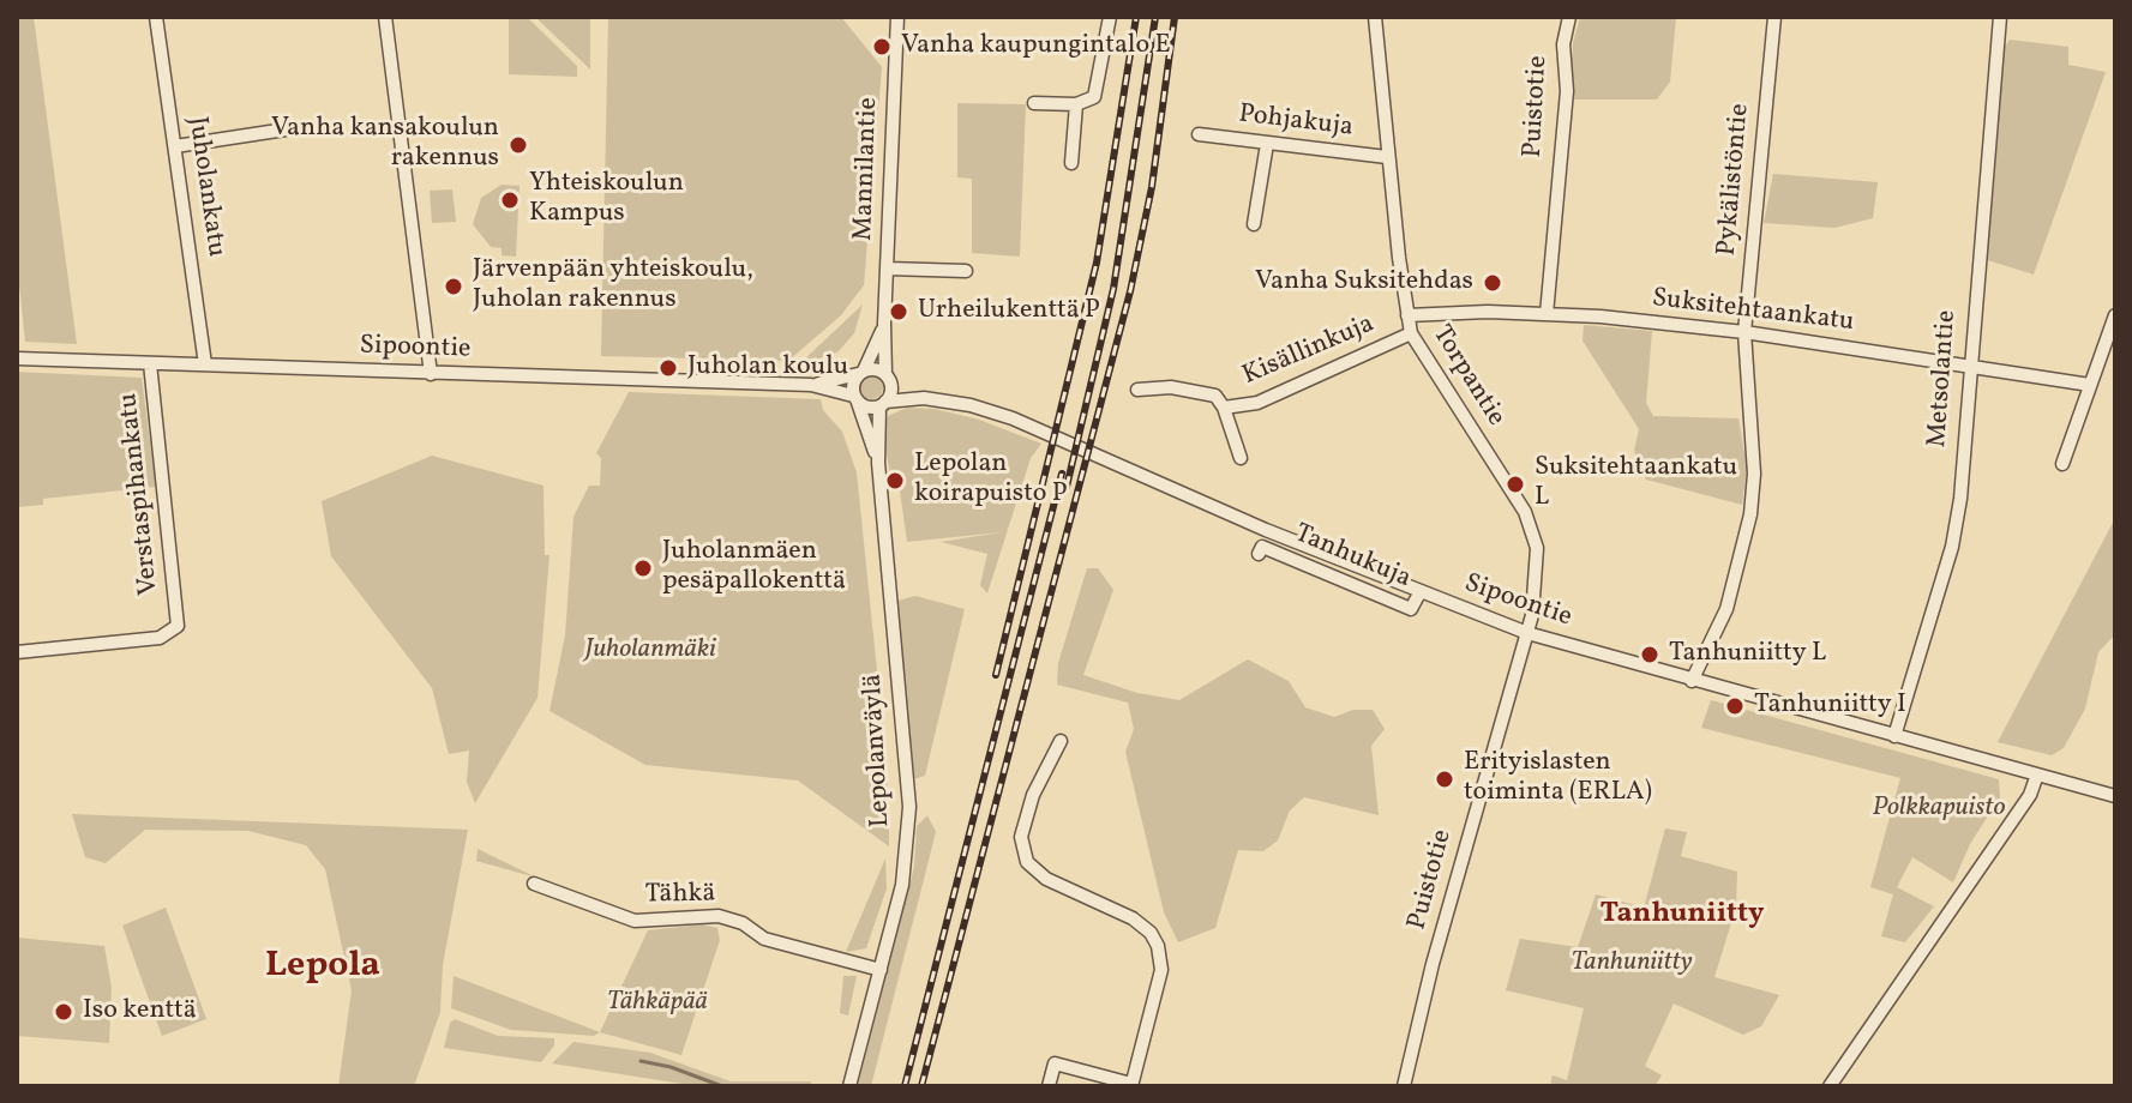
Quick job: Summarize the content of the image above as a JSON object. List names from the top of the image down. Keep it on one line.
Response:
{"streets":{"street":["Puistotie","Pohjakuja","Mannilantie","Pykälistöntie","Juholankatu","Suksitehtaankatu","Sipoontie","Kisällinkuja","Torpantie","Metsolantie","Verstaspihankatu","Tanhukuja","Lepolanväylä","Tähkä"]},"crossings":[["Puistotie","Suksitehtaankatu"],["Puistotie","Sipoontie"],["Puistotie","Torpantie"],["Pohjakuja","Torpantie"],["Mannilantie","Sipoontie"],["Mannilantie","Lepolanväylä"],["Pykälistöntie","Suksitehtaankatu"],["Pykälistöntie","Sipoontie"],["Juholankatu","Sipoontie"],["Suksitehtaankatu","Torpantie"],["Suksitehtaankatu","Metsolantie"],["Sipoontie","Torpantie"],["Sipoontie","Metsolantie"],["Sipoontie","Verstaspihankatu"],["Sipoontie","Tanhukuja"],["Sipoontie","Lepolanväylä"],["Kisällinkuja","Torpantie"],["Lepolanväylä","Tähkä"]],"districts":["Tanhuniitty","Lepola"],"parks":["Juholanmäki","Polkkapuisto","Tanhuniitty","Tähkäpää"],"places":["Vanha kaupungintalo E","Vanha kansakoulun rakennus","Yhteiskoulun Kampus","Vanha Suksitehdas","Järvenpään yhteiskoulu, Juholan rakennus","Urheilukenttä P","Juholan koulu","Lepolan koirapuisto P","Suksitehtaankatu L","Juholanmäen pesäpallokenttä","Tanhuniitty L","Tanhuniitty I","Erityislasten toiminta (ERLA)","Iso kenttä"]}
